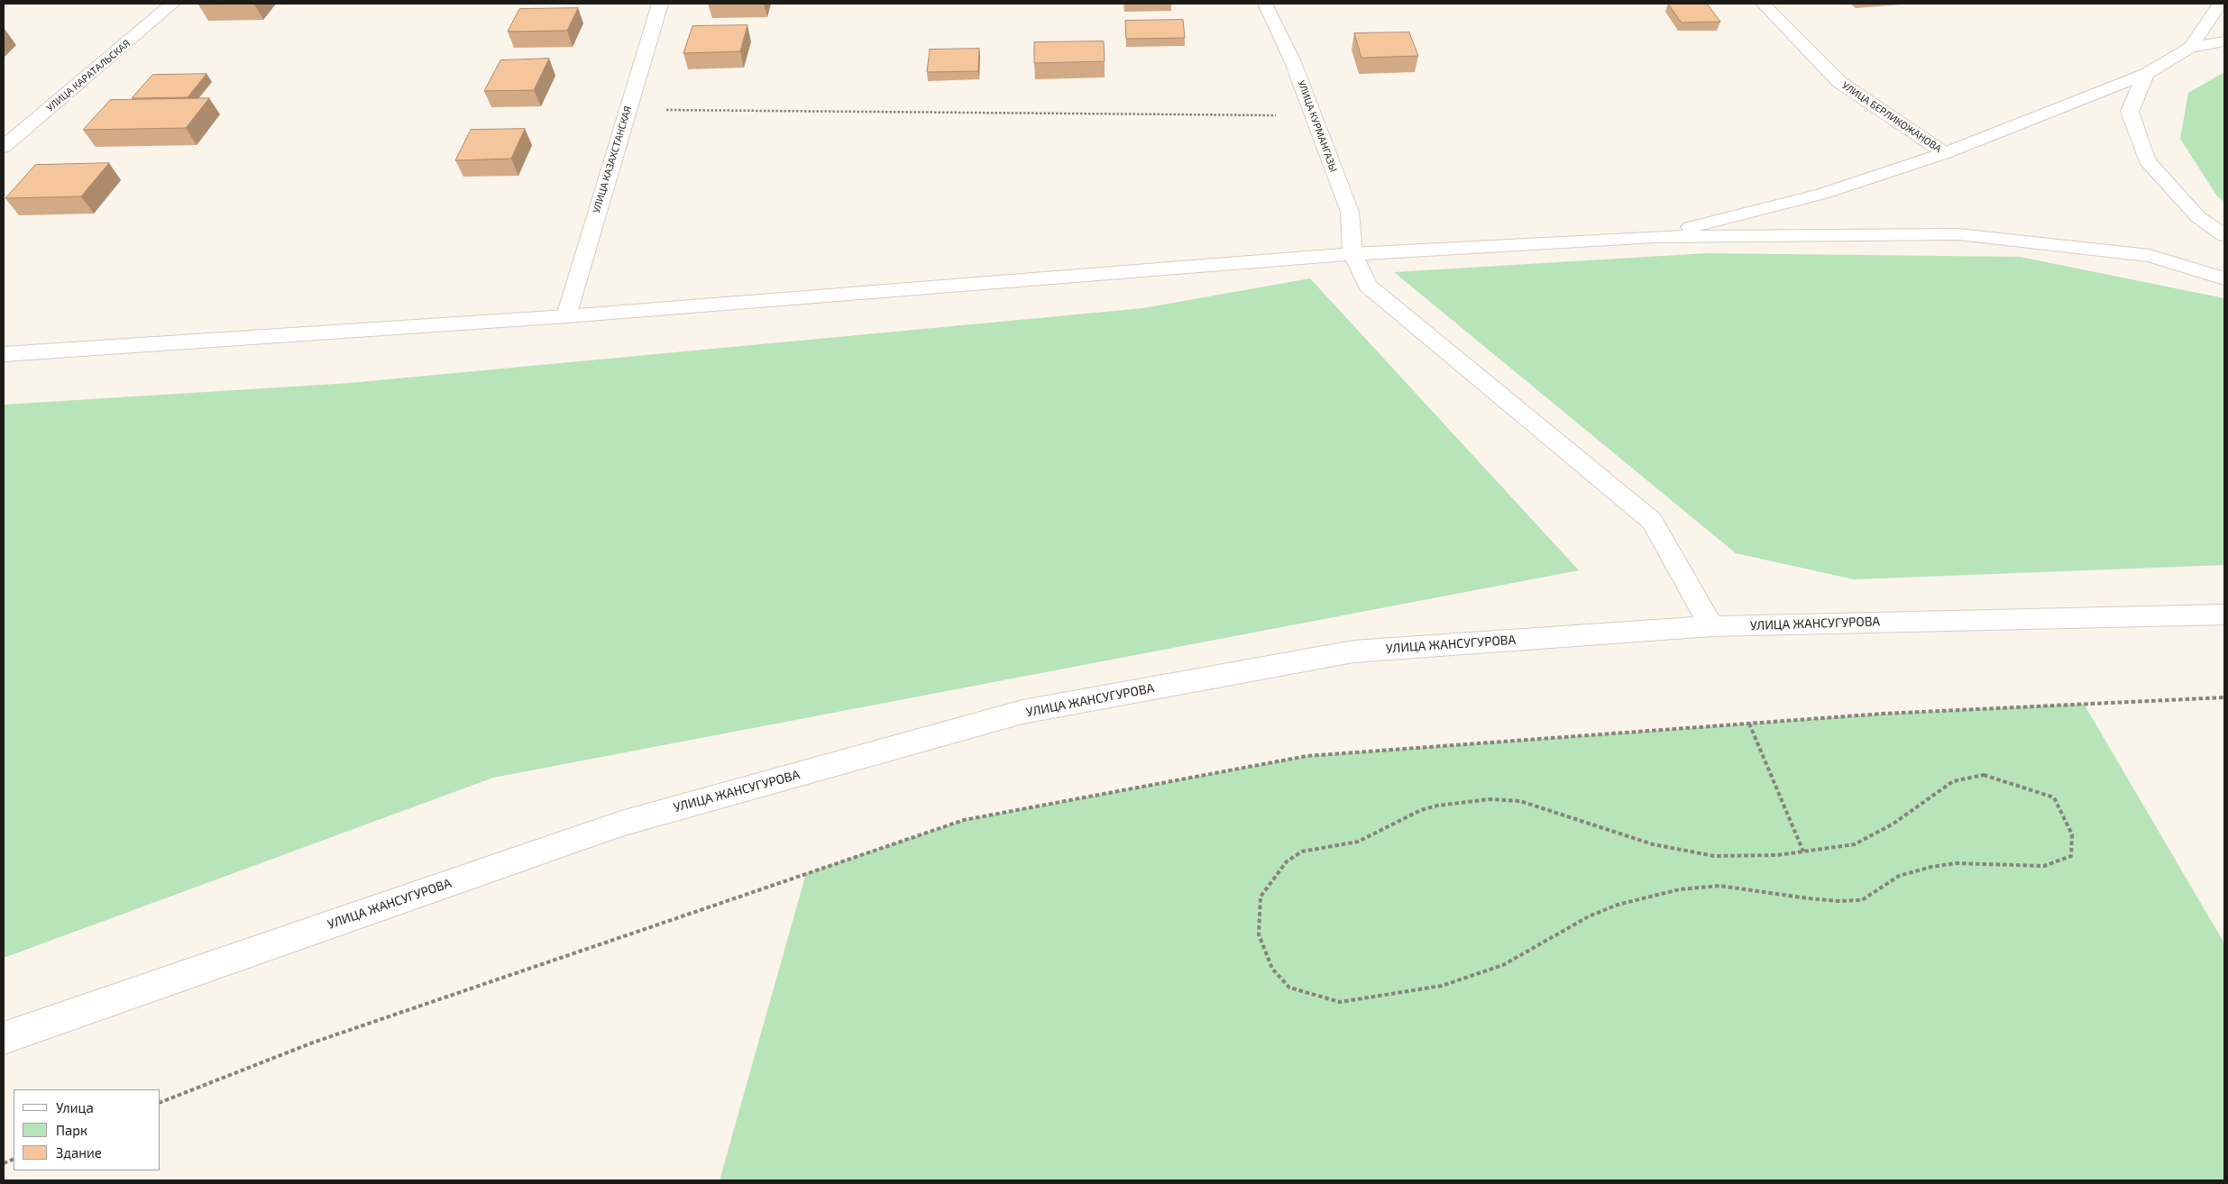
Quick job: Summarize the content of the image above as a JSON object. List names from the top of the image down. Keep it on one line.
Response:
{"streets":{"main road":["УЛИЦА КАРАТАЛЬСКАЯ","УЛИЦА БЕРЛИКОЖАНОВА","УЛИЦА КУРМАНГАЗЫ","УЛИЦА КАЗАХСТАНСКАЯ","УЛИЦА ЖАНСУГУРОВА"]},"legend":["Улица","Парк","Здание"]}
